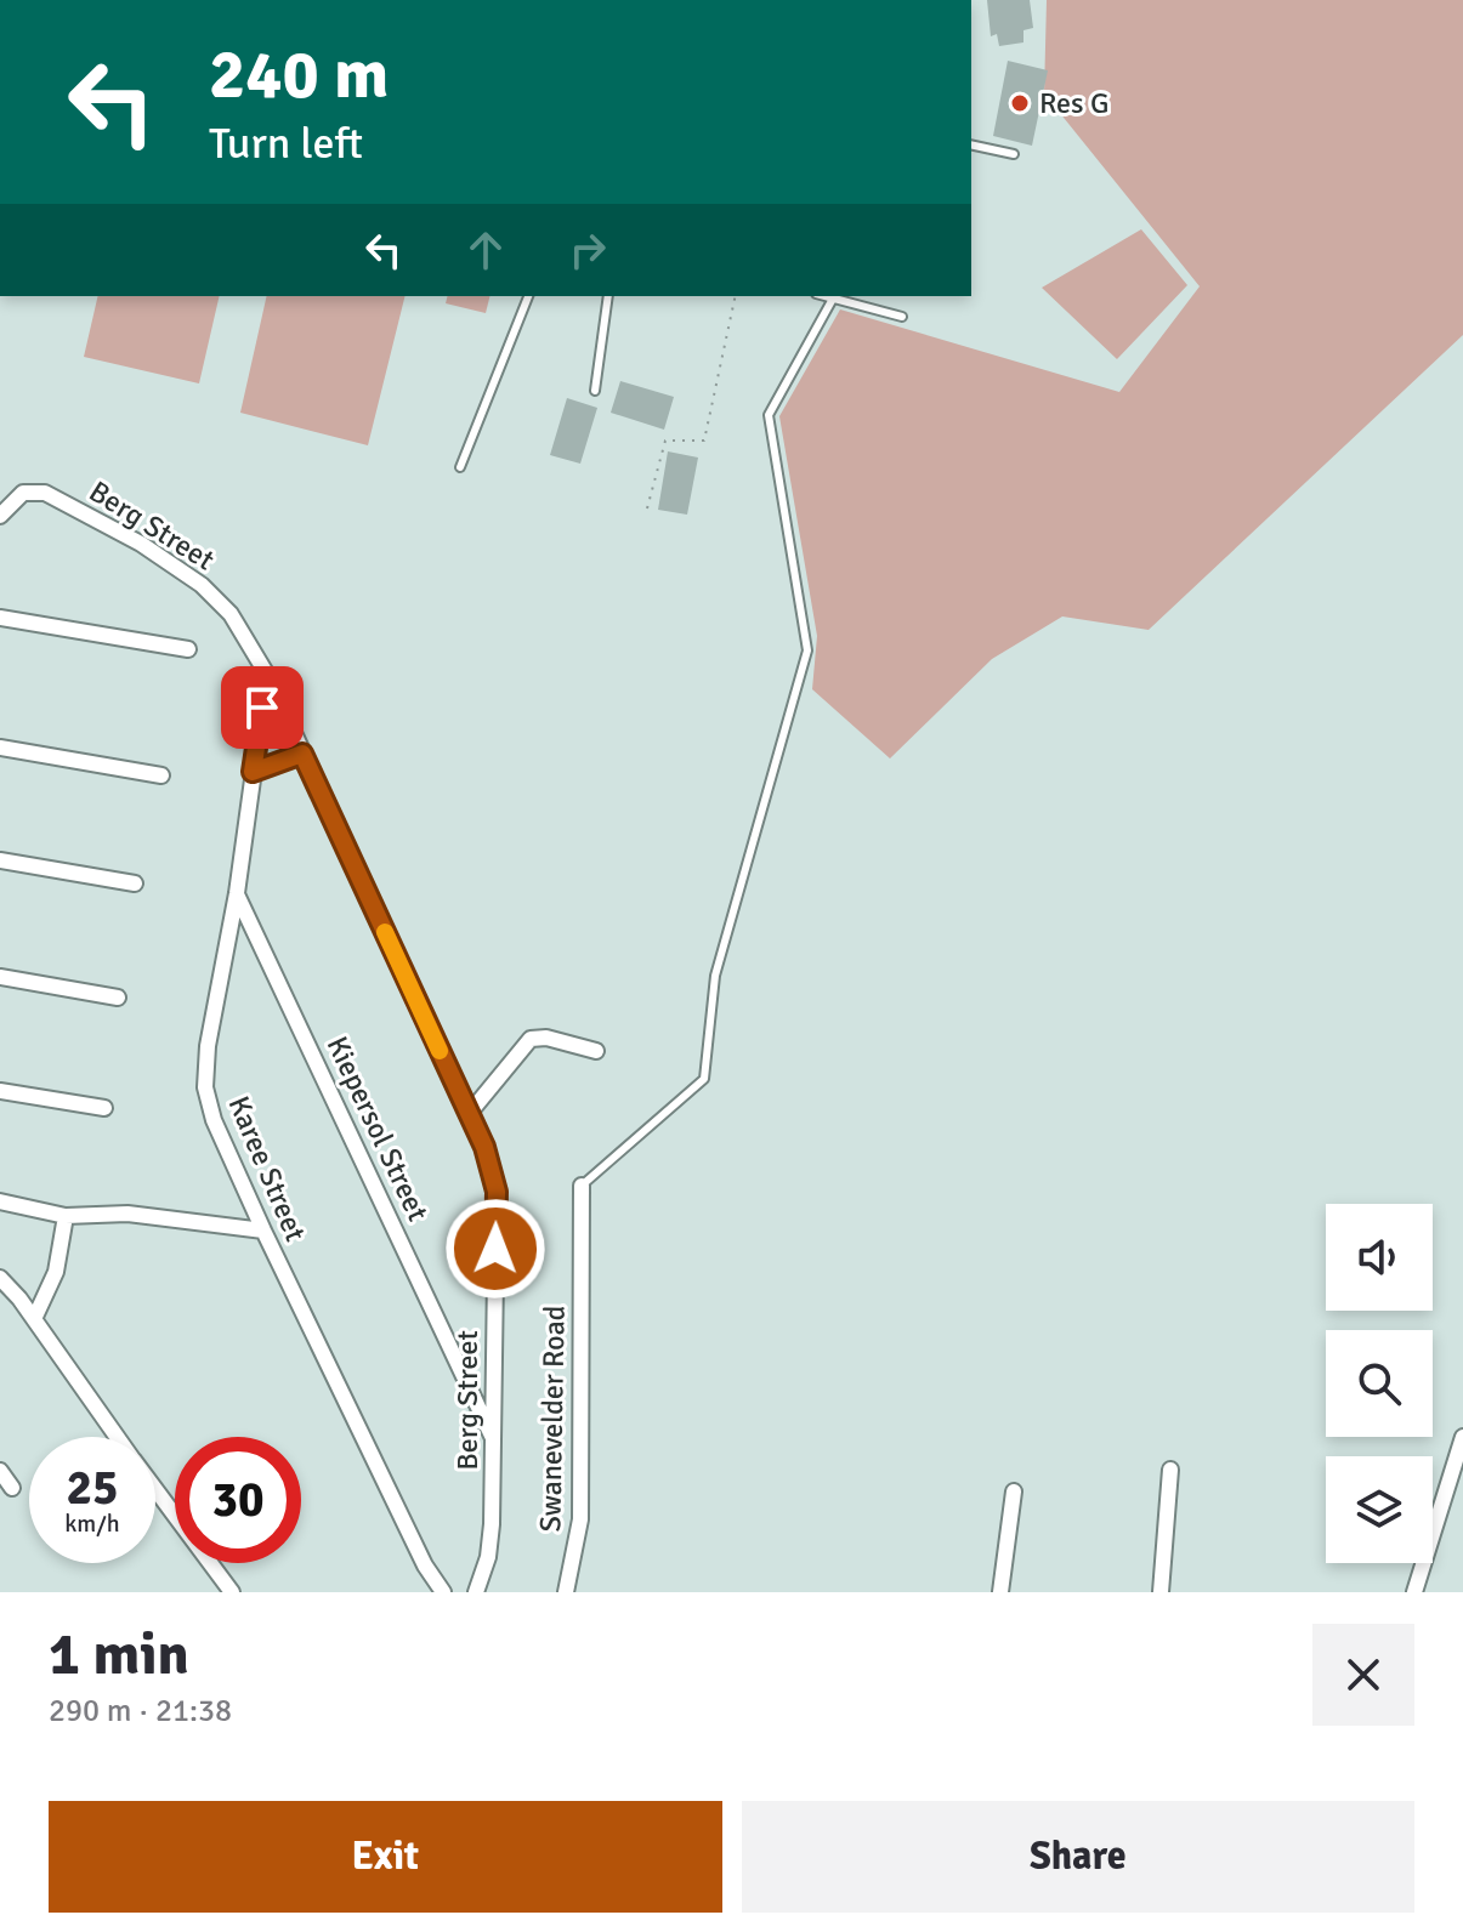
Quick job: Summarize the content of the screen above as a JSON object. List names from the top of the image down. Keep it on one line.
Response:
{"streets":{"street":["Berg Street","Kiepersol Street","Karee Street","Swanevelder Road"]},"crossings":[["Berg Street","Kiepersol Street"],["Berg Street","Karee Street"],["Kiepersol Street","Karee Street"]],"places":["Res G"],"page":{"turn":["240 m","Turn left"],"speed":"25 km/h","limit":"30","heading":["1 min","290 m · 21:38"],"buttons":["Exit","Share"]}}
